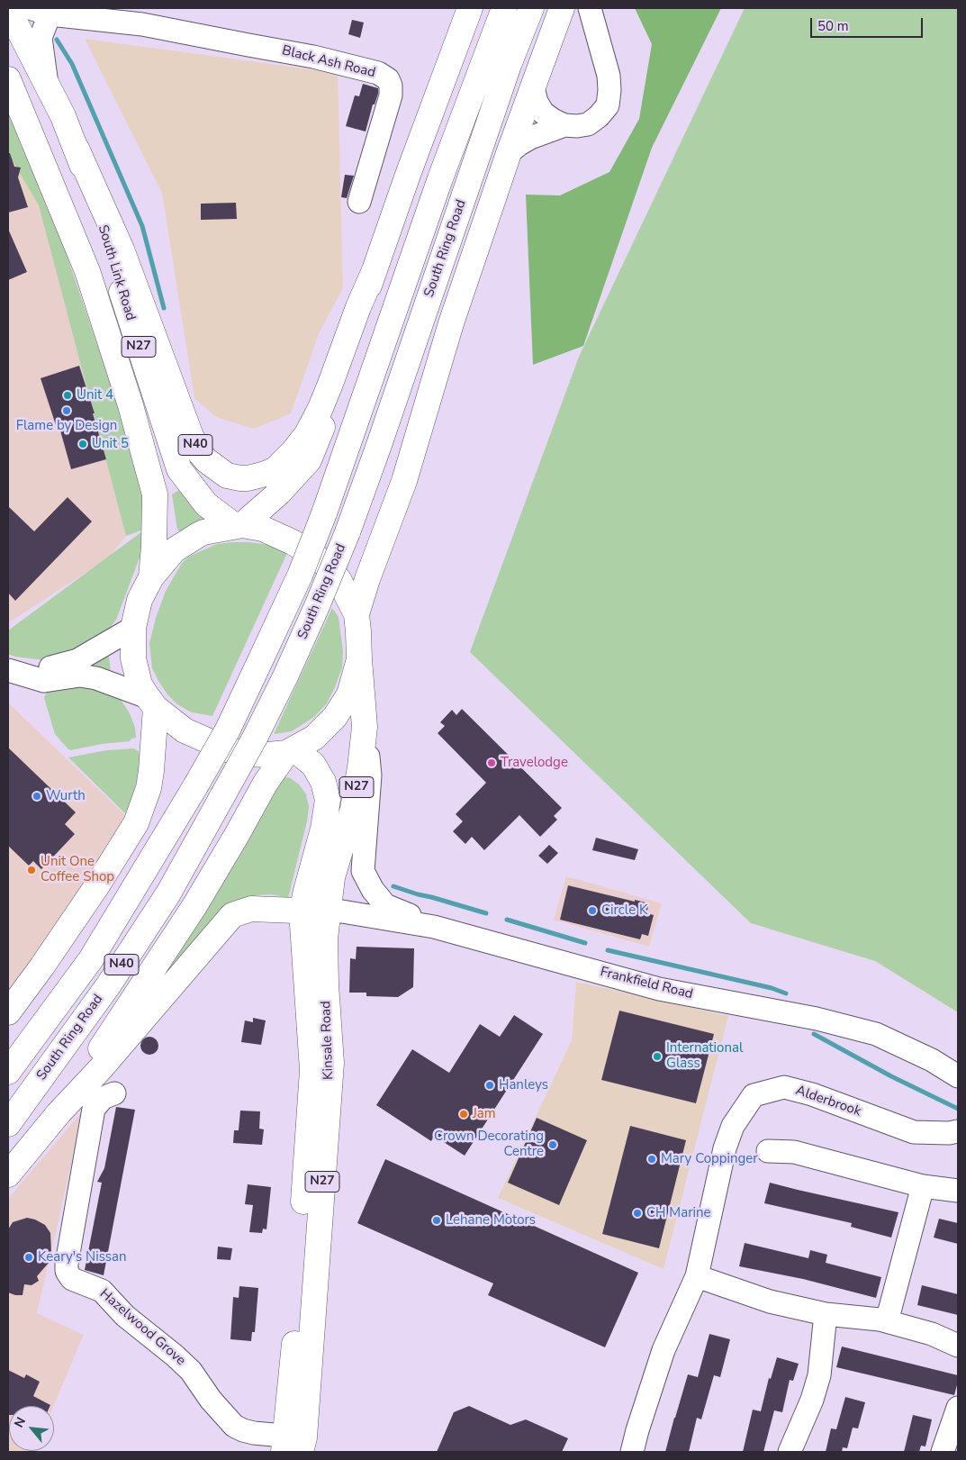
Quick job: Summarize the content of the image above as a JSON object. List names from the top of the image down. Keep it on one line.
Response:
{"streets":{"highway":["South Ring Road","South Link Road","N27","N40","Kinsale Road"],"street":["Black Ash Road","Frankfield Road","Alderbrook","Hazelwood Grove"]},"crossings":[["South Link Road","N27"],["South Link Road","N40"],["N27","Kinsale Road"],["Frankfield Road","Kinsale Road"],["Kinsale Road","Hazelwood Grove"]],"places":["Unit 4","Flame by Design","Unit 5","Travelodge","Wurth","Unit One Coffee Shop","Circle K","International Glass","Hanleys","Jam","Crown Decorating Centre","Mary Coppinger","CH Marine","Lehane Motors","Keary's Nissan"],"scale_bar":"50 m","north":"top left"}
